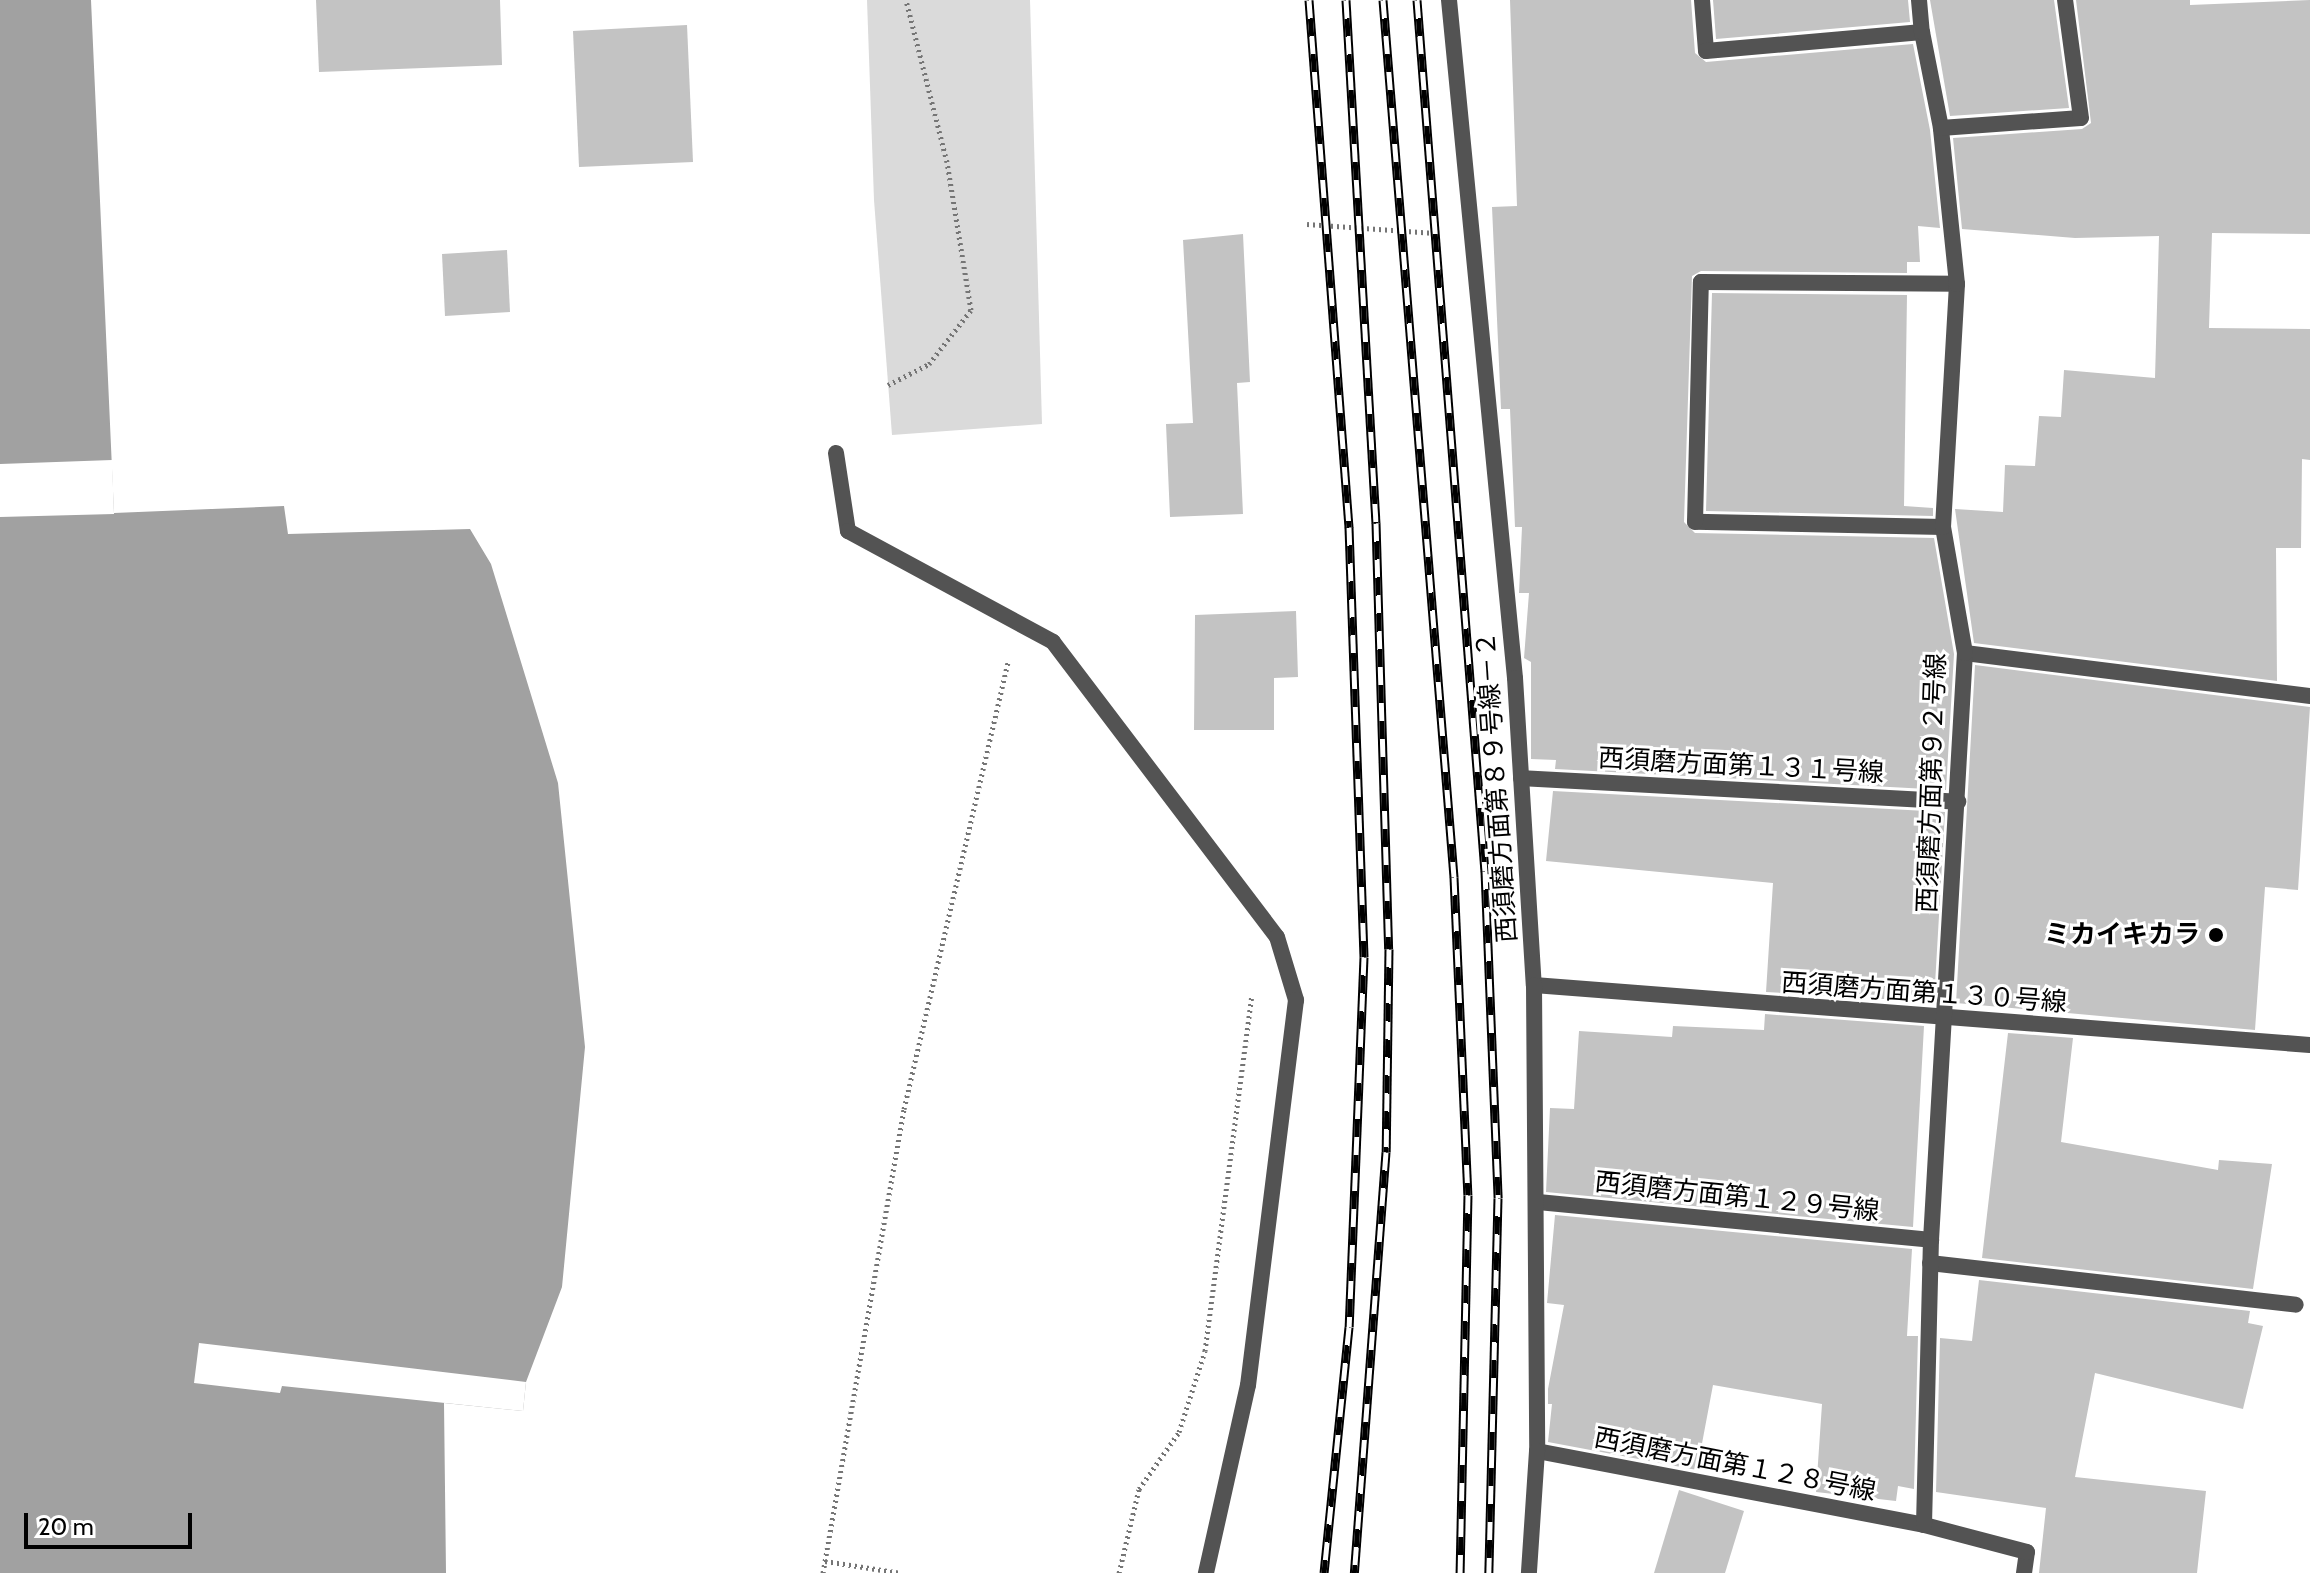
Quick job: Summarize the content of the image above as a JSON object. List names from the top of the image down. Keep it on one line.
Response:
{"streets":{"street":["西須磨方面第１３１号線","西須磨方面第９２号線","西須磨方面第８９号線－２","西須磨方面第１３０号線","西須磨方面第１２９号線","西須磨方面第１２８号線"]},"crossings":[["西須磨方面第１３１号線","西須磨方面第９２号線"],["西須磨方面第１３１号線","西須磨方面第８９号線－２"],["西須磨方面第９２号線","西須磨方面第１３０号線"],["西須磨方面第９２号線","西須磨方面第１２９号線"],["西須磨方面第９２号線","西須磨方面第１２８号線"],["西須磨方面第８９号線－２","西須磨方面第１３０号線"],["西須磨方面第８９号線－２","西須磨方面第１２９号線"],["西須磨方面第８９号線－２","西須磨方面第１２８号線"]],"places":["ミカイキカラ"],"scale_bar":"20 m"}
